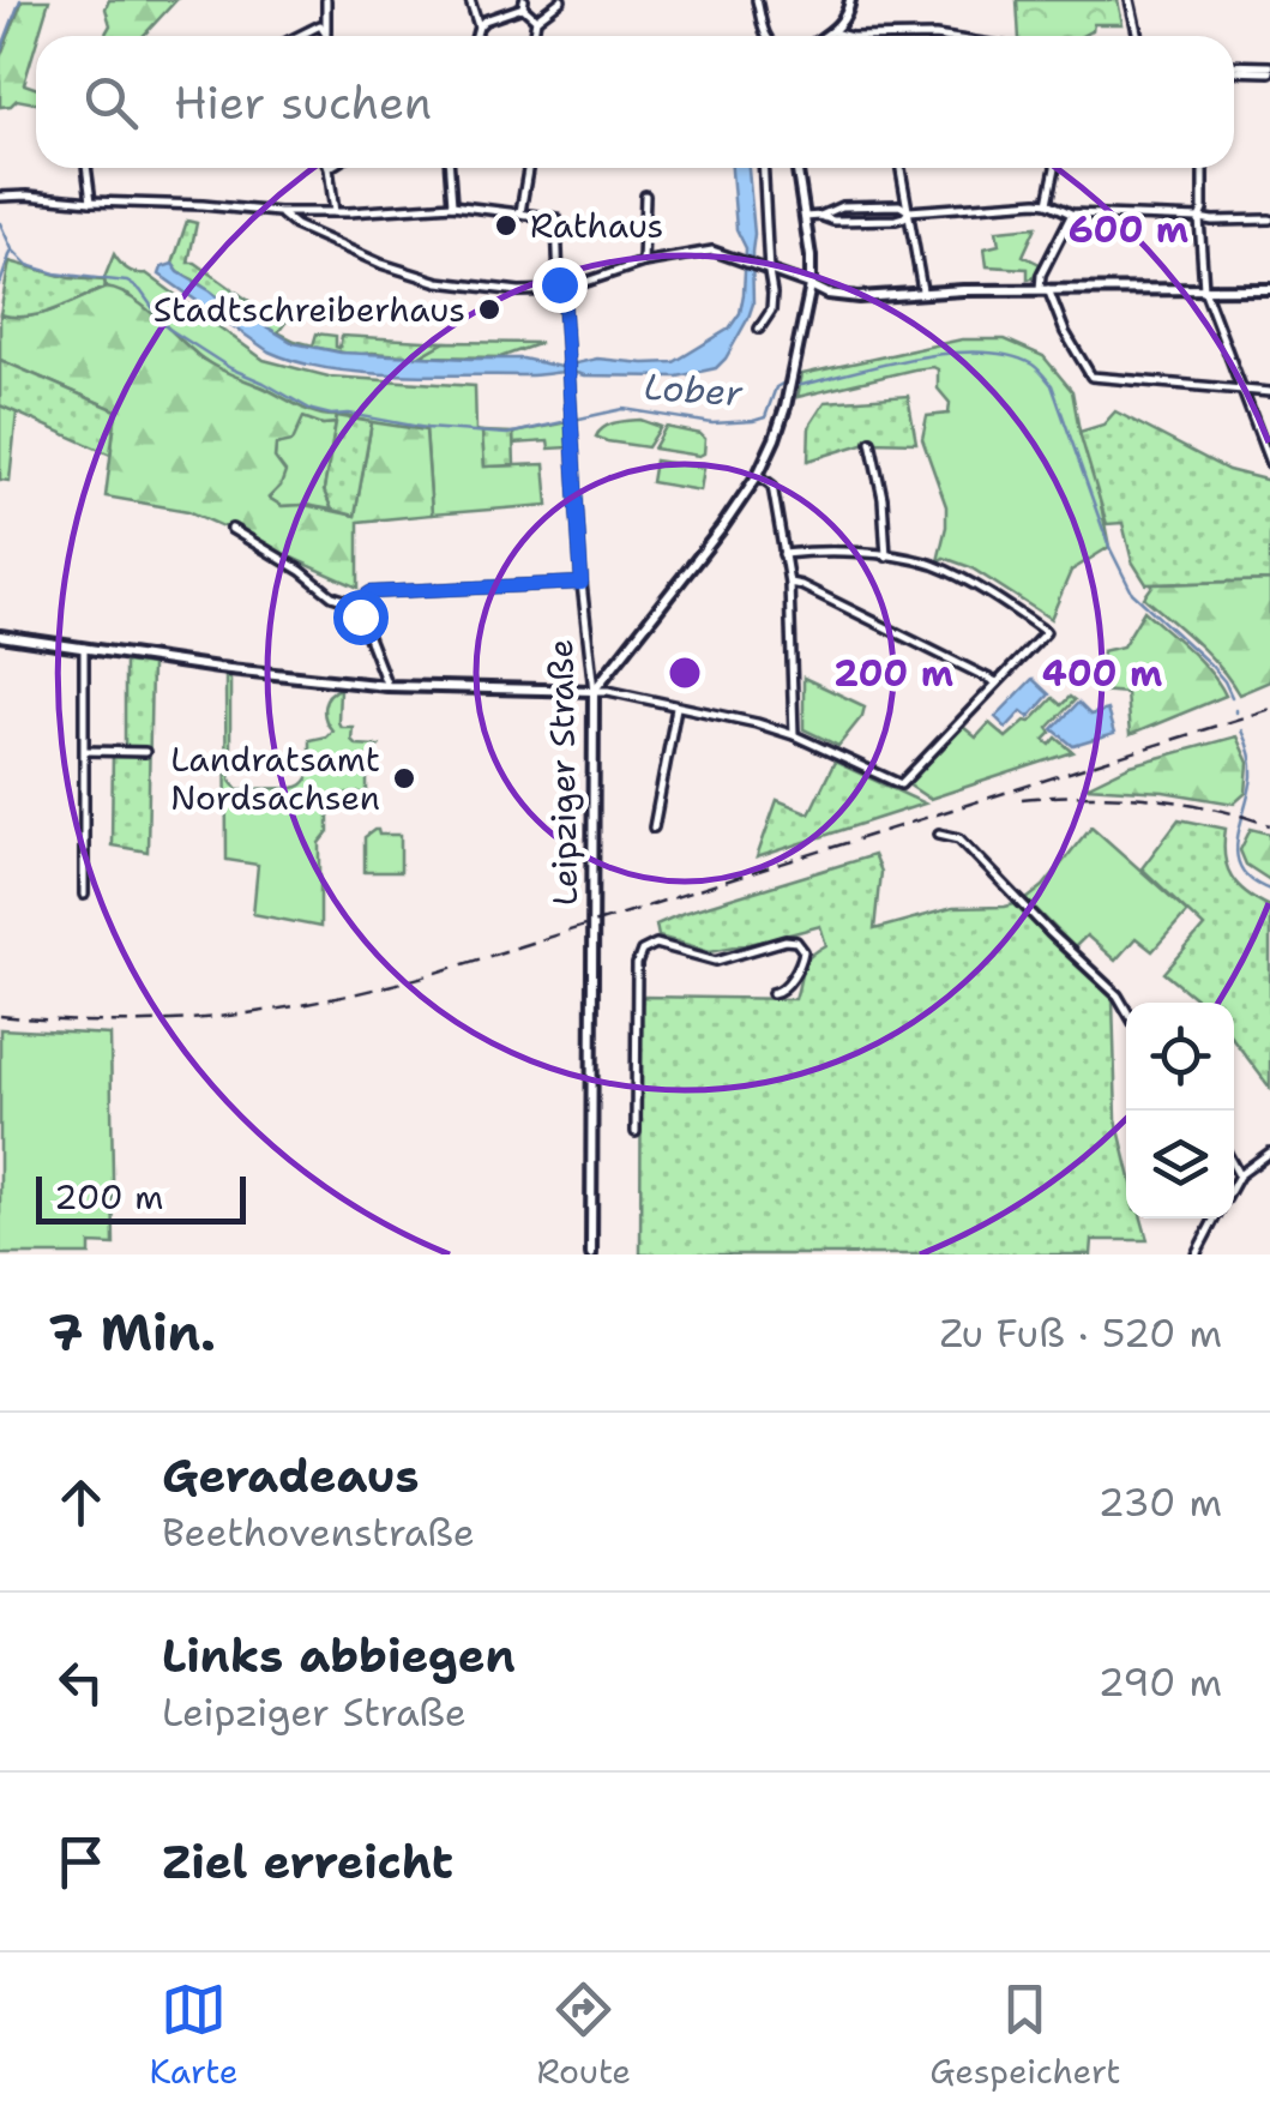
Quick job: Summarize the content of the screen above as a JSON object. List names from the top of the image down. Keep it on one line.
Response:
{"streets":{"street":["Leipziger Straße"]},"water":["Lober"],"places":["Rathaus","Stadtschreiberhaus","Landratsamt Nordsachsen"],"scale_bar":"200 m","page":{"search":"Hier suchen","scale":"200 m","heading":["7 Min.","Zu Fuß · 520 m"],"list":[["Geradeaus","Beethovenstraße","230 m"],["Links abbiegen","Leipziger Straße","290 m"],"Ziel erreicht"],"nav":["Karte","Route","Gespeichert"]},"rings":["600 m","200 m","400 m"]}
